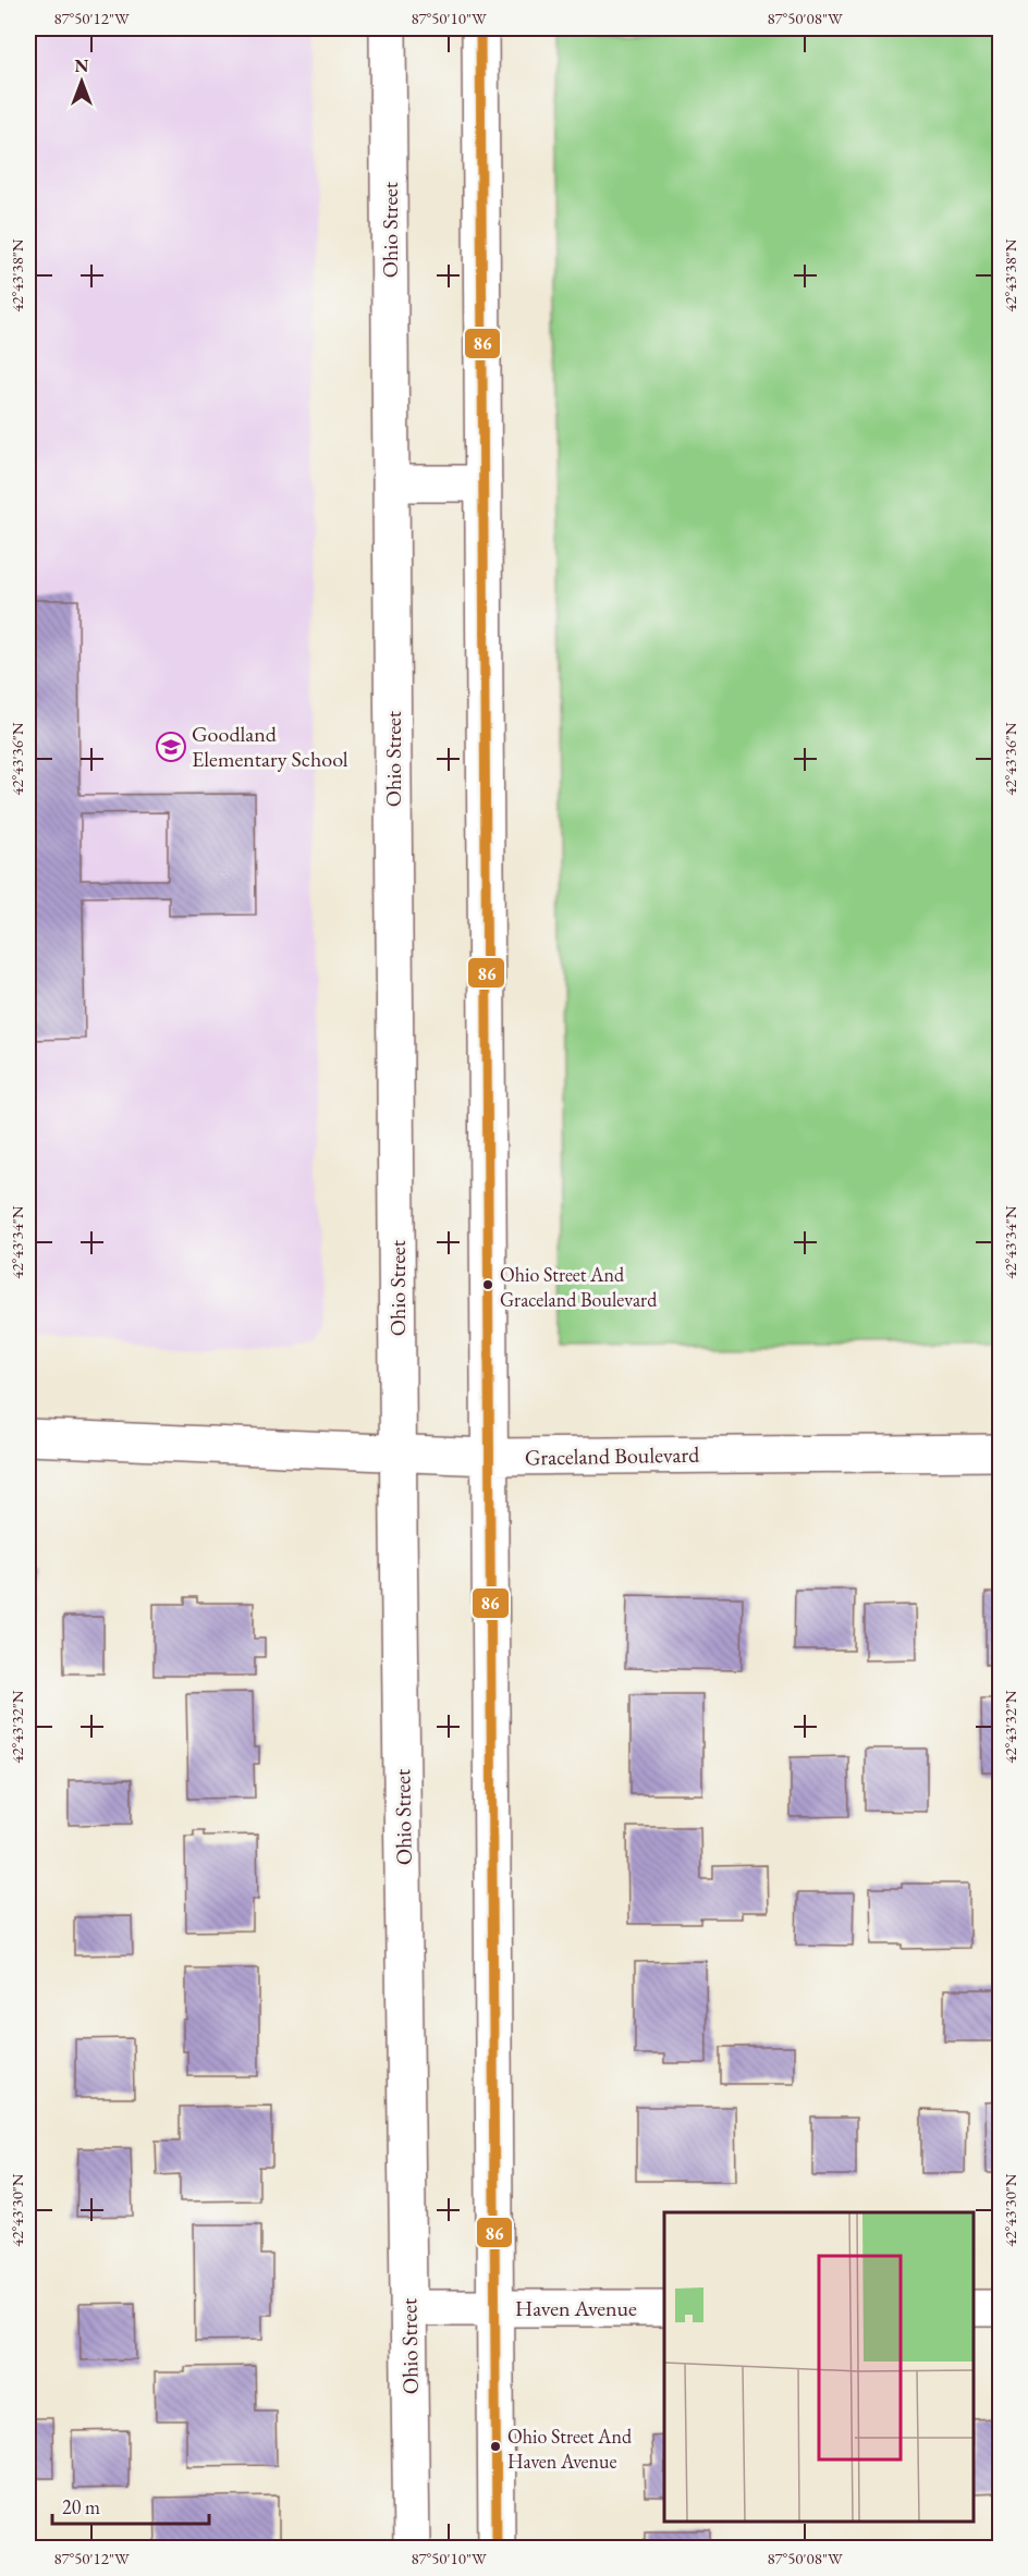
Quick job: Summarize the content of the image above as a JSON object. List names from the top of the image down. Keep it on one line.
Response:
{"streets":{"street":["Ohio Street","Graceland Boulevard","Haven Avenue"]},"crossings":[["Ohio Street","Graceland Boulevard"],["Ohio Street","Haven Avenue"]],"places":{"school or university":["Goodland Elementary School"],"other":["Ohio Street And Graceland Boulevard","Ohio Street And Haven Avenue"]},"lines":["transit line 86"],"scale_bar":"20 m","north":"top","coordinates":["87°50'12\"W","87°50'10\"W","87°50'08\"W","42°43'38\"N","42°43'36\"N","42°43'34\"N","42°43'32\"N","42°43'30\"N"]}
